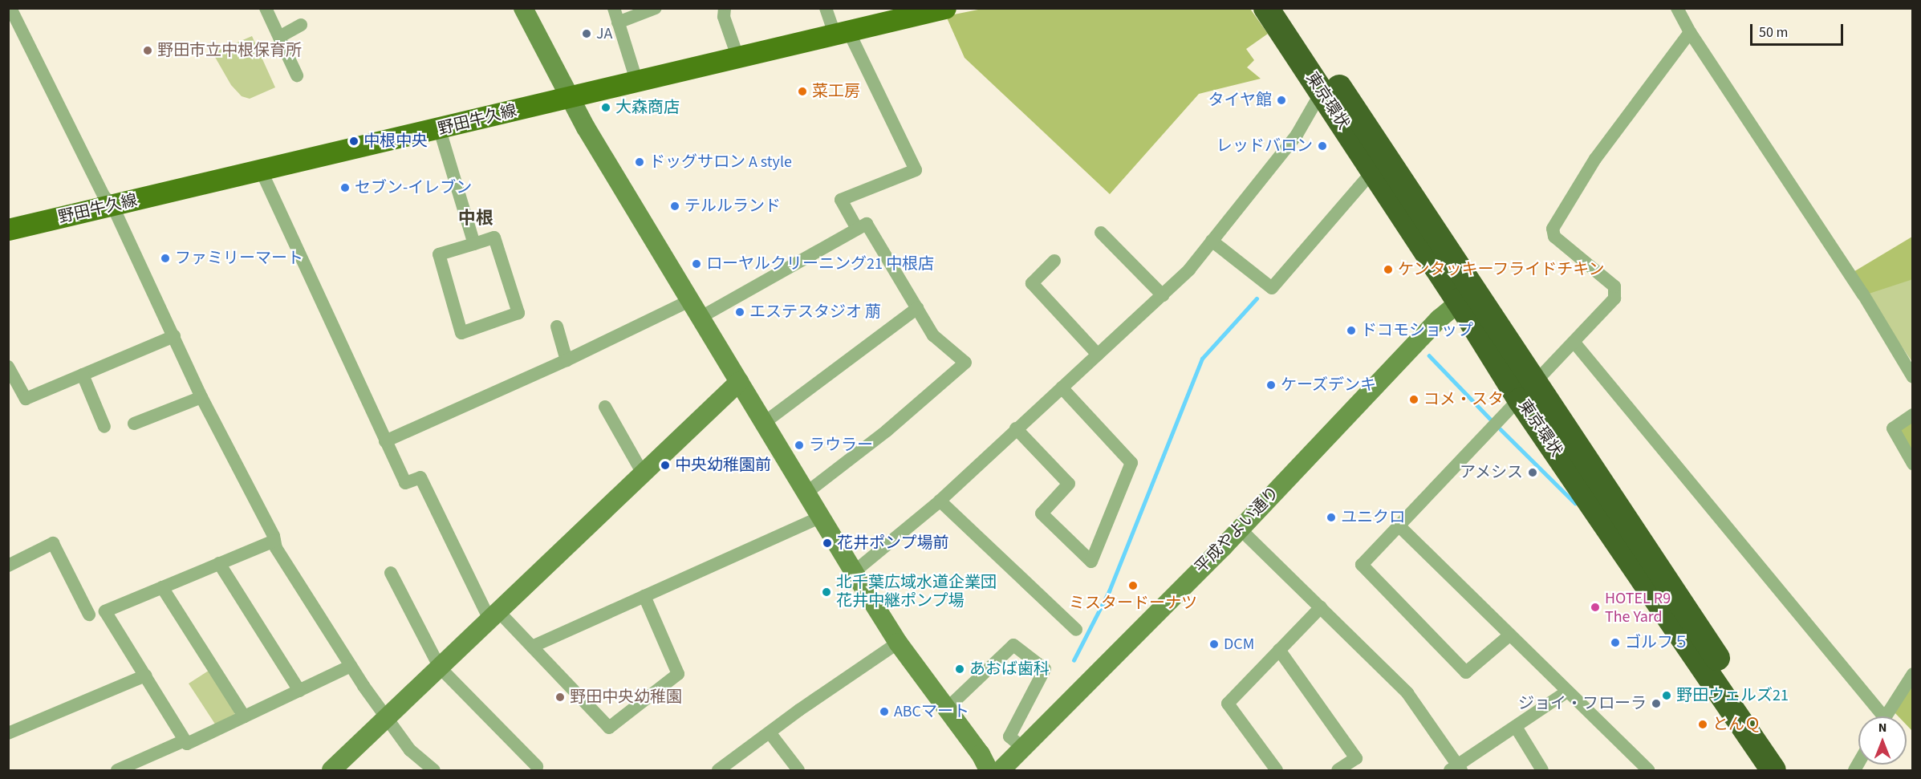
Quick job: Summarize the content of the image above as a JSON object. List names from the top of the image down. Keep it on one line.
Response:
{"streets":{"highway":["東京環状"],"main road":["野田牛久線"],"street":["平成やよい通り"]},"crossings":[["東京環状","平成やよい通り"]],"districts":["中根"],"places":["JA","野田市立中根保育所","菜工房","タイヤ館","大森商店","中根中央","レッドバロン","ドッグサロン A style","セブン-イレブン","テルルランド","ファミリーマート","ローヤルクリーニング21 中根店","ケンタッキーフライドチキン","エステスタジオ 萠","ドコモショップ","ケーズデンキ","コメ・スタ","ラウラー","中央幼稚園前","アメシス","ユニクロ","花井ポンプ場前","ミスタードーナツ","北千葉広域水道企業団 花井中継ポンプ場","HOTEL R9 The Yard","ゴルフ５","DCM","あおば歯科","野田ウェルズ21","野田中央幼稚園","ジョイ・フローラ","ABCマート","とんＱ"],"scale_bar":"50 m","north":"top"}
